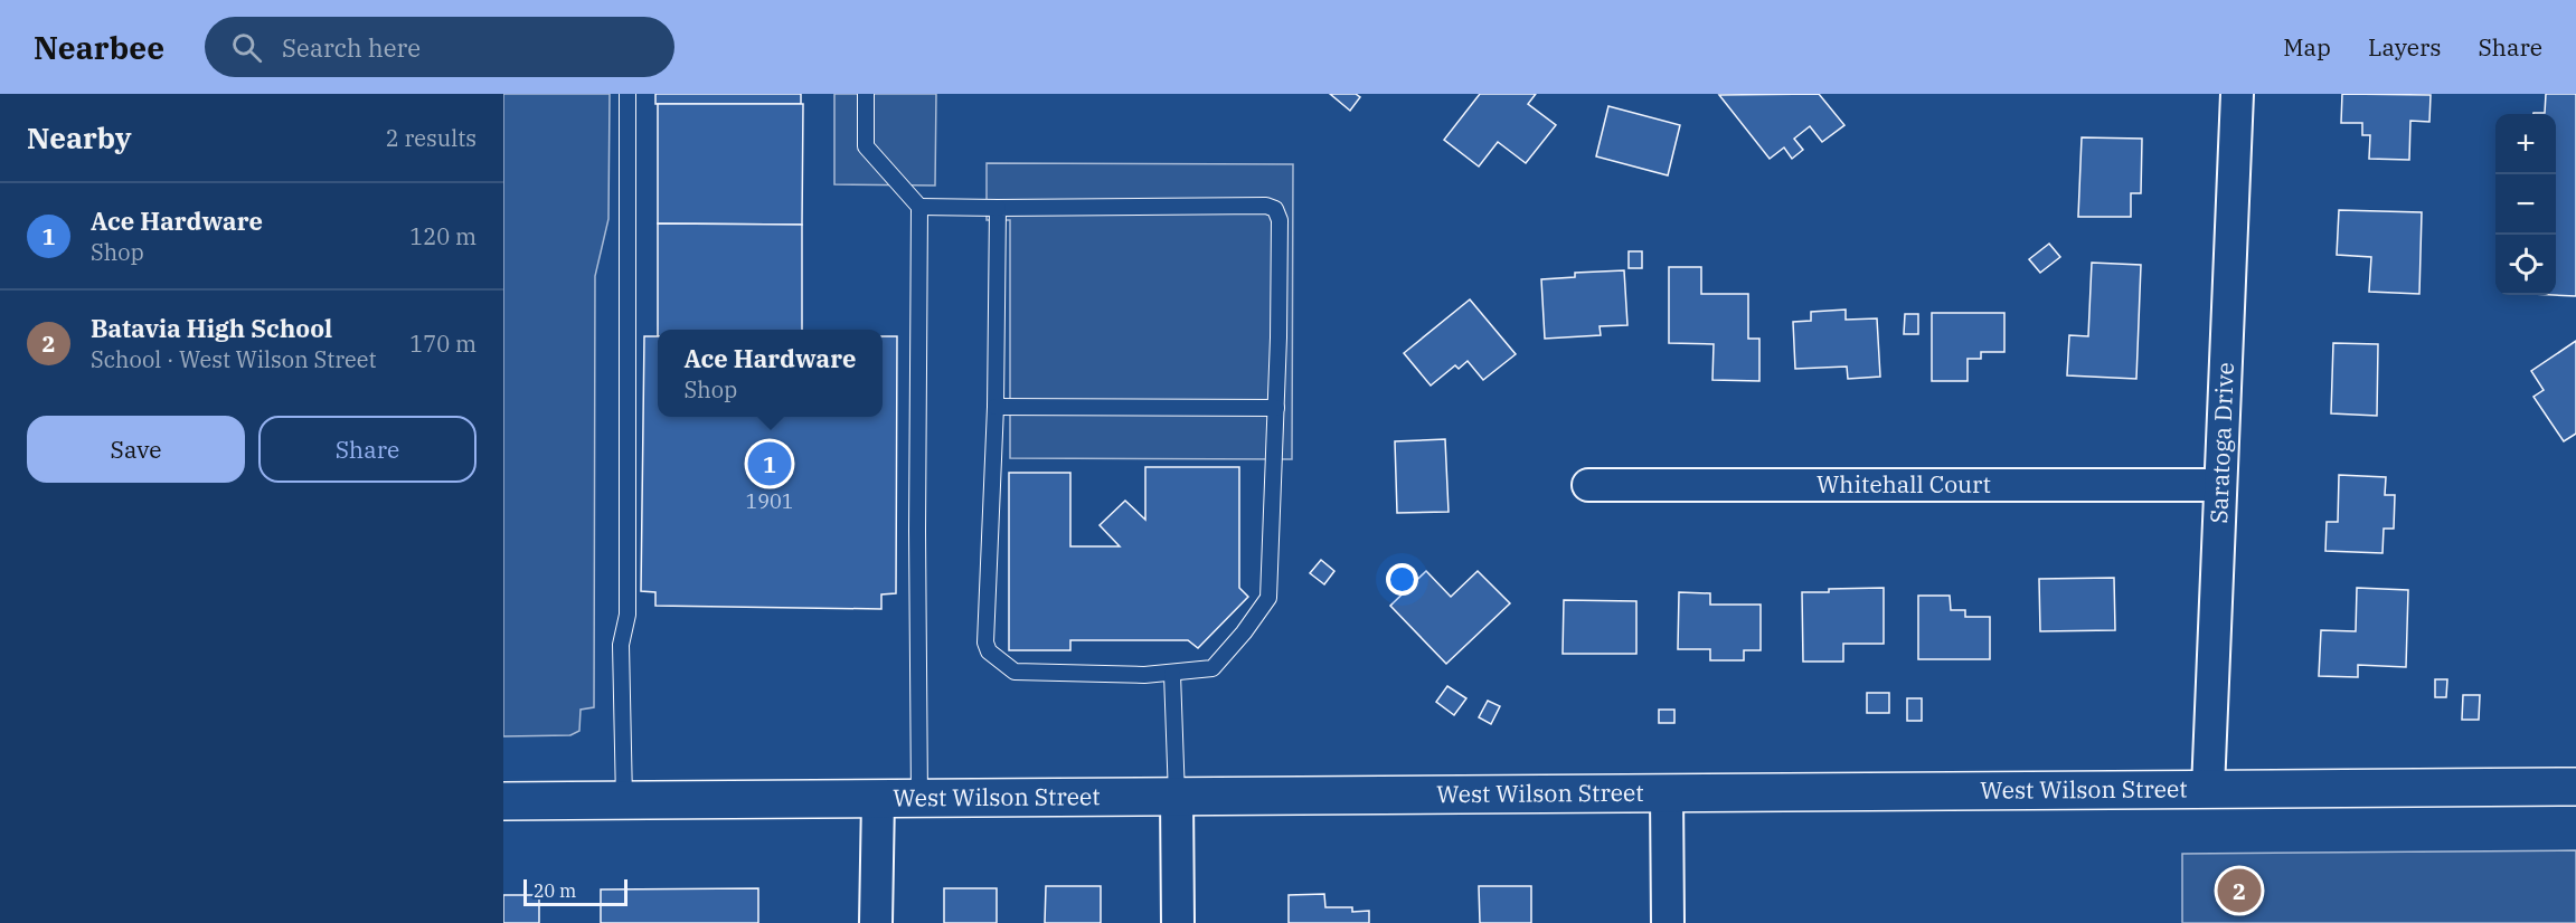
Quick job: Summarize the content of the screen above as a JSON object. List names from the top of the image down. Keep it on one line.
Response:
{"streets":{"main road":["West Wilson Street"],"street":["Saratoga Drive","Whitehall Court"]},"crossings":[["Saratoga Drive","Whitehall Court"],["Saratoga Drive","West Wilson Street"]],"house_numbers":["1901"],"scale_bar":"20 m","page":{"header":"Nearbee","search":"Search here","nav":["Map","Layers","Share"],"heading":["Nearby","2 results"],"map_buttons":["+","−"],"list":[{"mark":"1","name":"Ace Hardware","note":"Shop","value":"120 m"},{"mark":"2","name":"Batavia High School","note":"School · West Wilson Street","value":"170 m"}],"popup":["Ace Hardware","Shop"],"buttons":["Save","Share"],"pins":["1","2"],"scale":"20 m"}}
